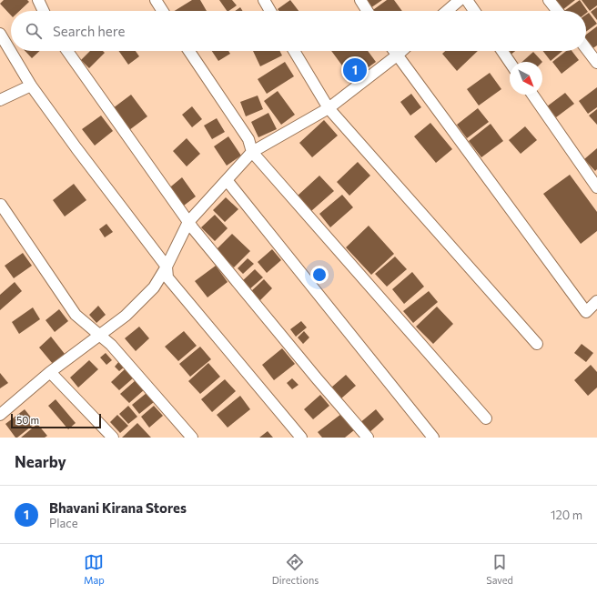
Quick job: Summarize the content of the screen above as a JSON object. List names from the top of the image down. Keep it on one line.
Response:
{"scale_bar":"50 m","north":"bottom right","page":{"search":"Search here","pins":"1","scale":"50 m","heading":"Nearby","list":[{"mark":"1","name":"Bhavani Kirana Stores","note":"Place","value":"120 m"}],"nav":["Map","Directions","Saved"]}}
